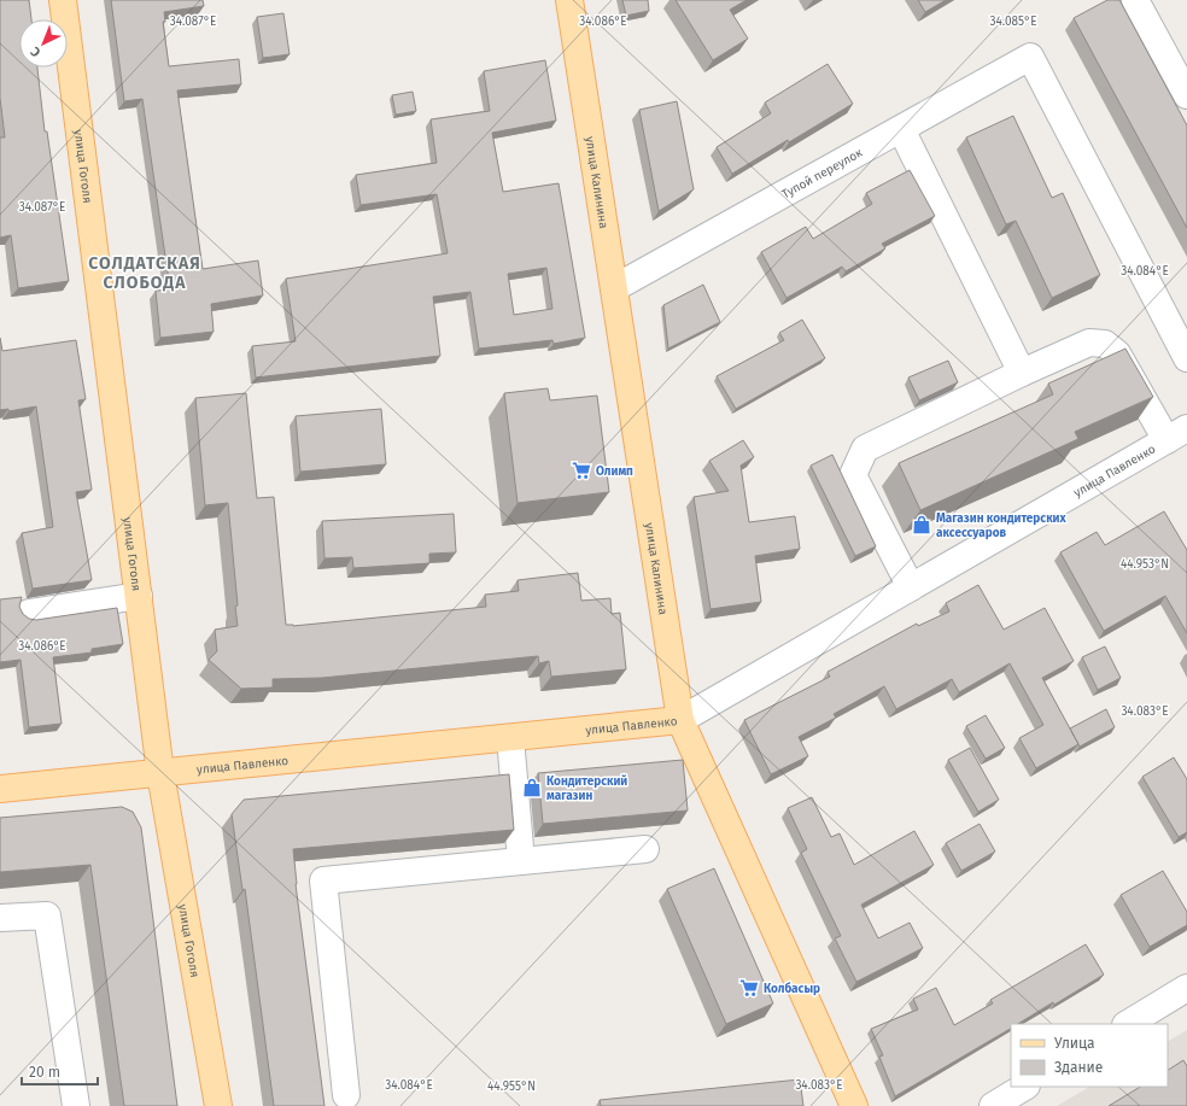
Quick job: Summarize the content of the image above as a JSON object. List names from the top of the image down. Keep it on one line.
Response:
{"streets":{"main road":["улица Гоголя","улица Калинина","улица Павленко"],"street":["Тупой переулок"]},"crossings":[["улица Гоголя","улица Павленко"],["Тупой переулок","улица Калинина"],["улица Калинина","улица Павленко"]],"districts":["СОЛДАТСКАЯ СЛОБОДА"],"places":{"supermarket":["Олимп","Колбасыр"],"shop":["Магазин кондитерских аксессуаров","Кондитерский магазин"]},"legend":["Улица","Здание"],"scale_bar":"20 m","north":"bottom left","coordinates":["34.087°E","34.086°E","34.085°E","34.084°E","44.953°N","34.083°E","44.955°N"]}
